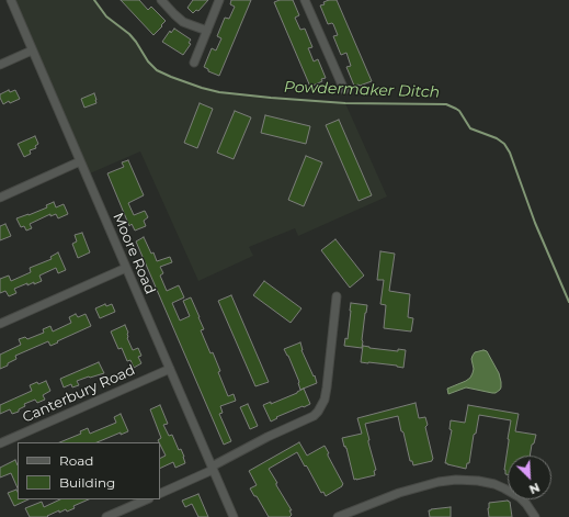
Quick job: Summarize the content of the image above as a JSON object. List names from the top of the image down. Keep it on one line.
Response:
{"streets":{"street":["Moore Road","Canterbury Road"]},"crossings":[["Moore Road","Canterbury Road"]],"water":["Powdermaker Ditch"],"legend":["Road","Building"],"north":"bottom right"}
